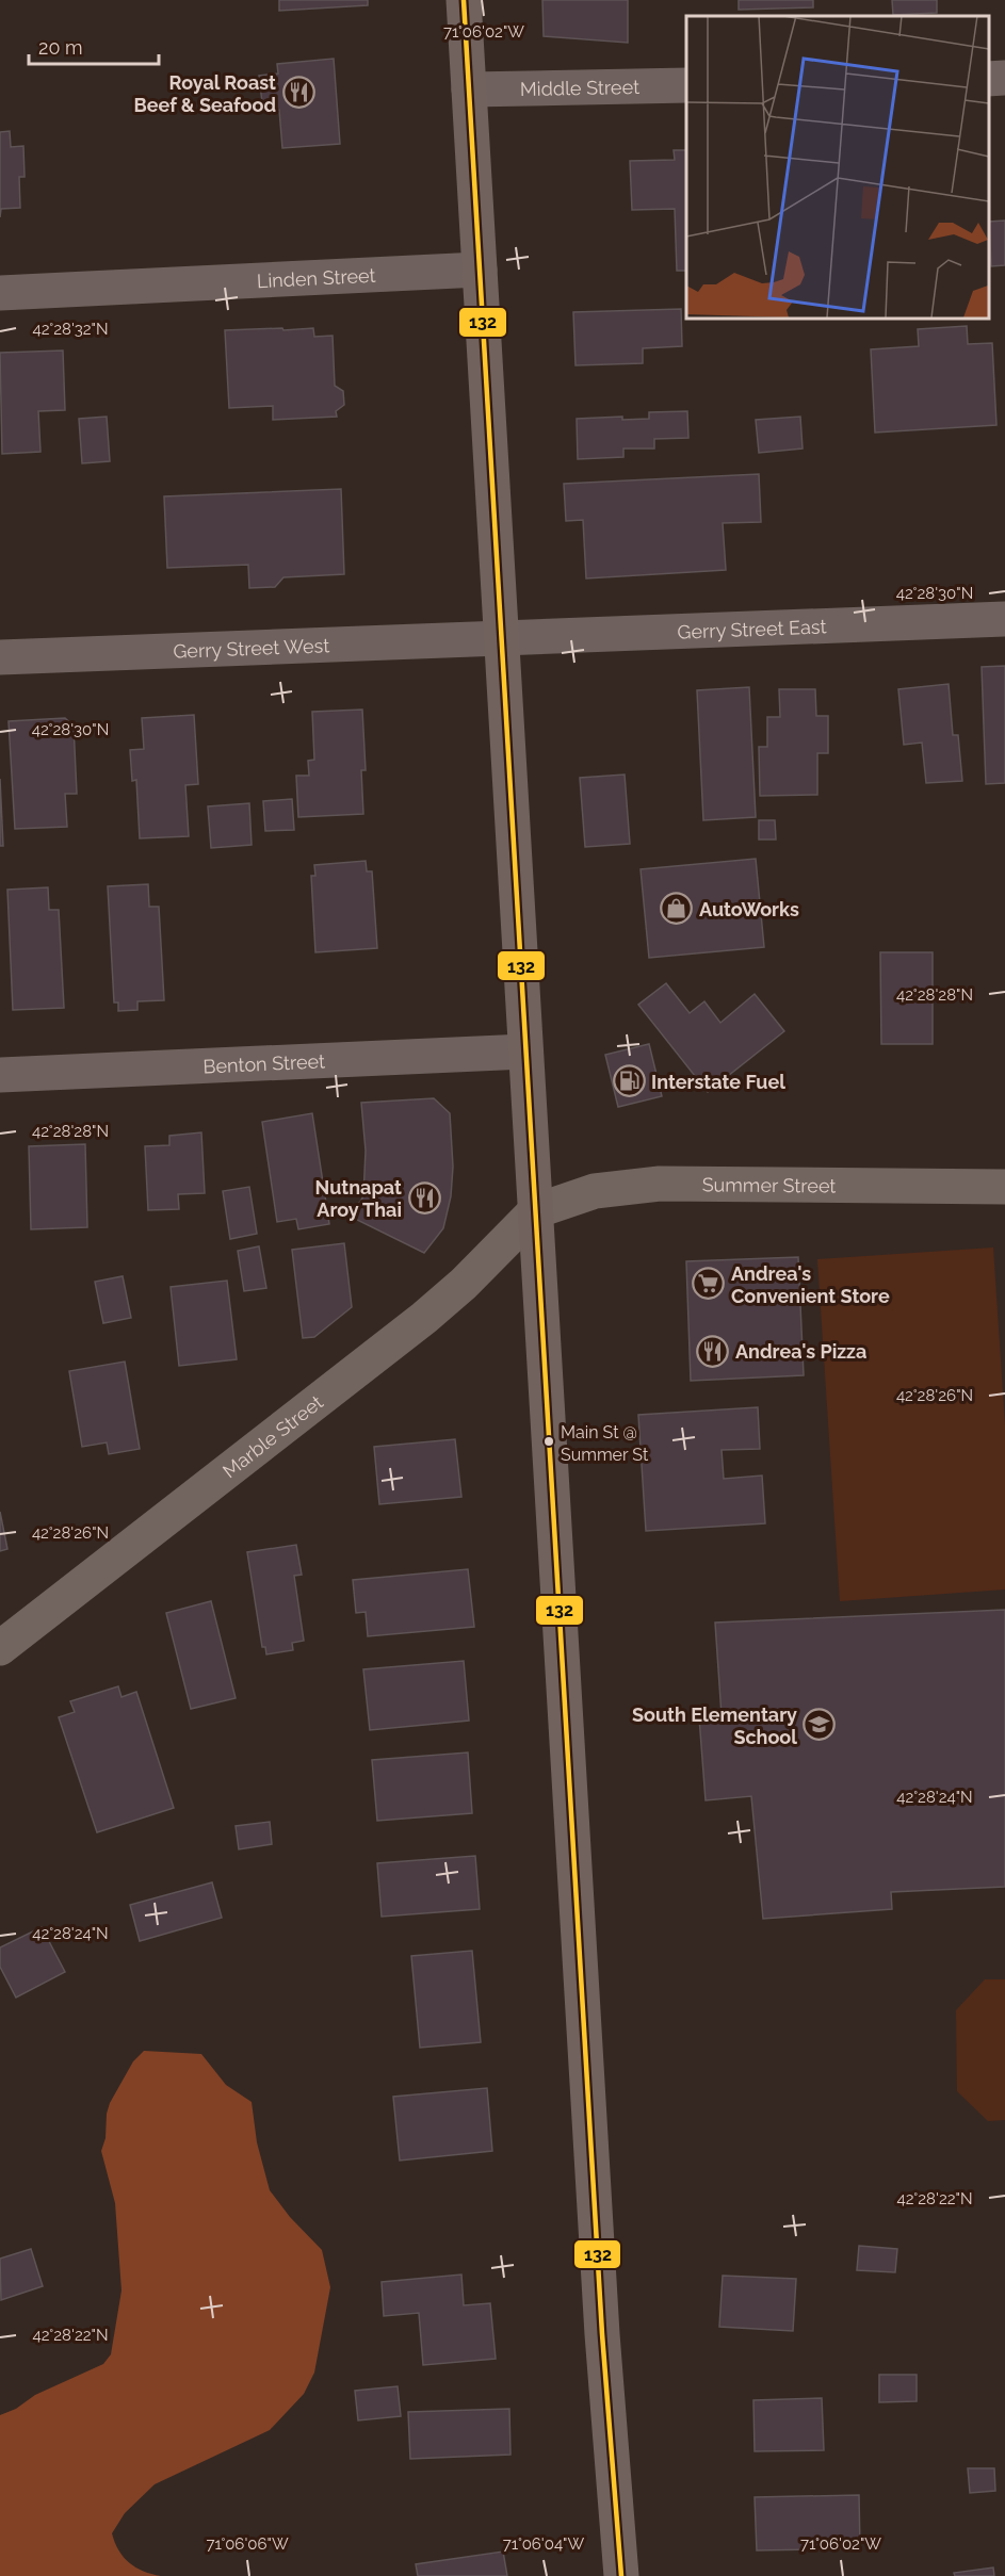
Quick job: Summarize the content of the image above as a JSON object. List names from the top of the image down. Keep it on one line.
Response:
{"streets":{"main road":["Summer Street","Marble Street"],"street":["Middle Street","Linden Street","Gerry Street East","Gerry Street West","Benton Street"]},"crossings":[["Gerry Street East","Gerry Street West"],["Summer Street","Marble Street"]],"places":{"restaurant":["Royal Roast Beef & Seafood","Nutnapat Aroy Thai","Andrea's Pizza"],"shop":["AutoWorks"],"fuel station":["Interstate Fuel"],"supermarket":["Andrea's Convenient Store"],"other":["Main St @ Summer St"],"school or university":["South Elementary School"]},"lines":["transit line 132"],"scale_bar":"20 m","coordinates":["71°06'02\"W","42°28'32\"N","42°28'30\"N","42°28'28\"N","42°28'26\"N","42°28'24\"N","42°28'22\"N","71°06'06\"W","71°06'04\"W"]}
